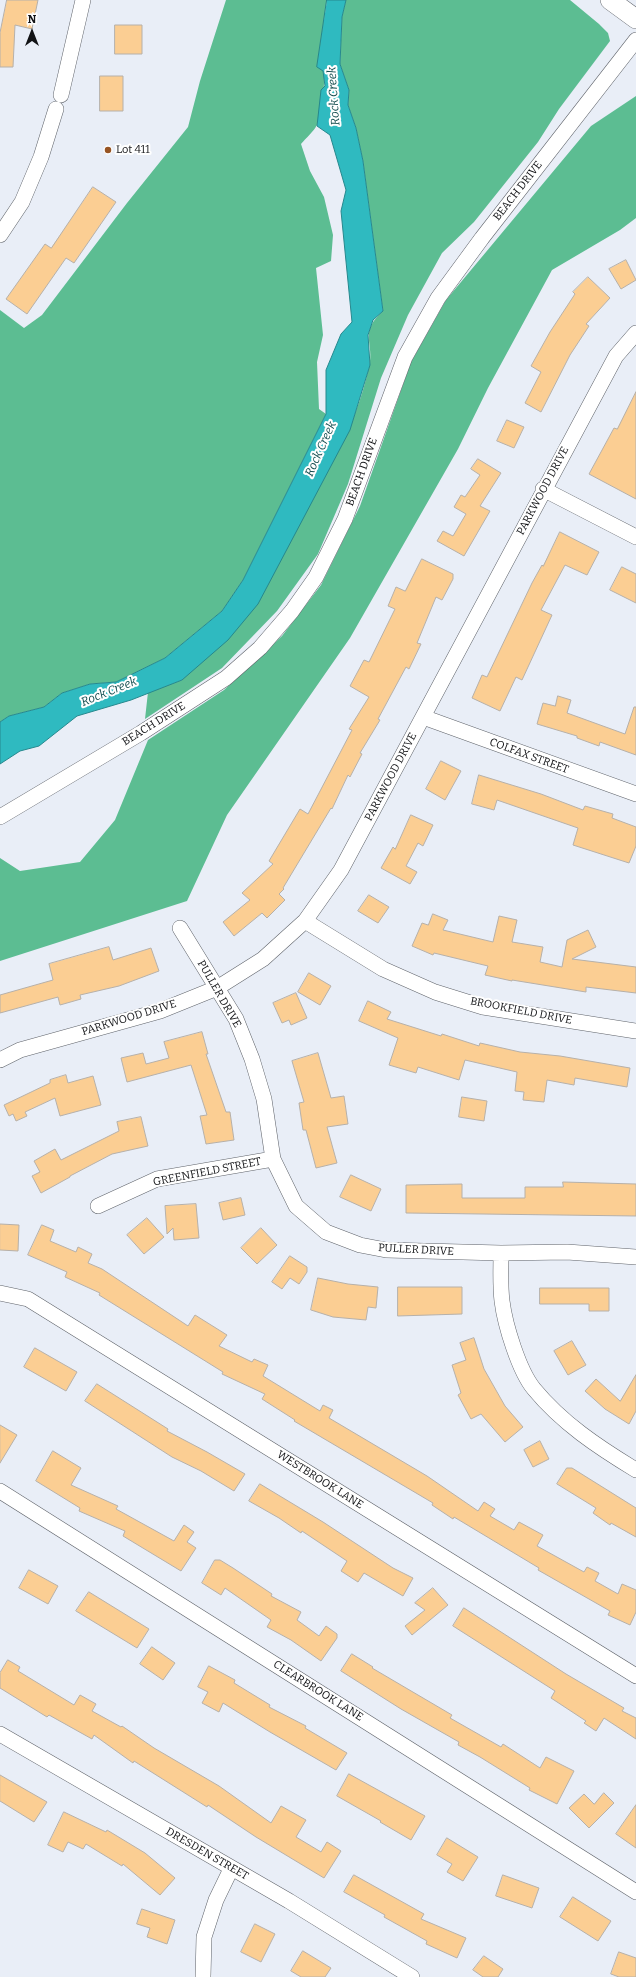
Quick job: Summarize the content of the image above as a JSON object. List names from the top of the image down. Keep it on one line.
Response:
{"streets":{"street":["BEACH DRIVE","PARKWOOD DRIVE","COLFAX STREET","PULLER DRIVE","BROOKFIELD DRIVE","GREENFIELD STREET","WESTBROOK LANE","CLEARBROOK LANE","DRESDEN STREET"]},"crossings":[["PARKWOOD DRIVE","COLFAX STREET"],["PARKWOOD DRIVE","PULLER DRIVE"],["PARKWOOD DRIVE","BROOKFIELD DRIVE"],["PULLER DRIVE","GREENFIELD STREET"]],"water":["Rock Creek"],"places":["Lot 411"],"north":"top"}
